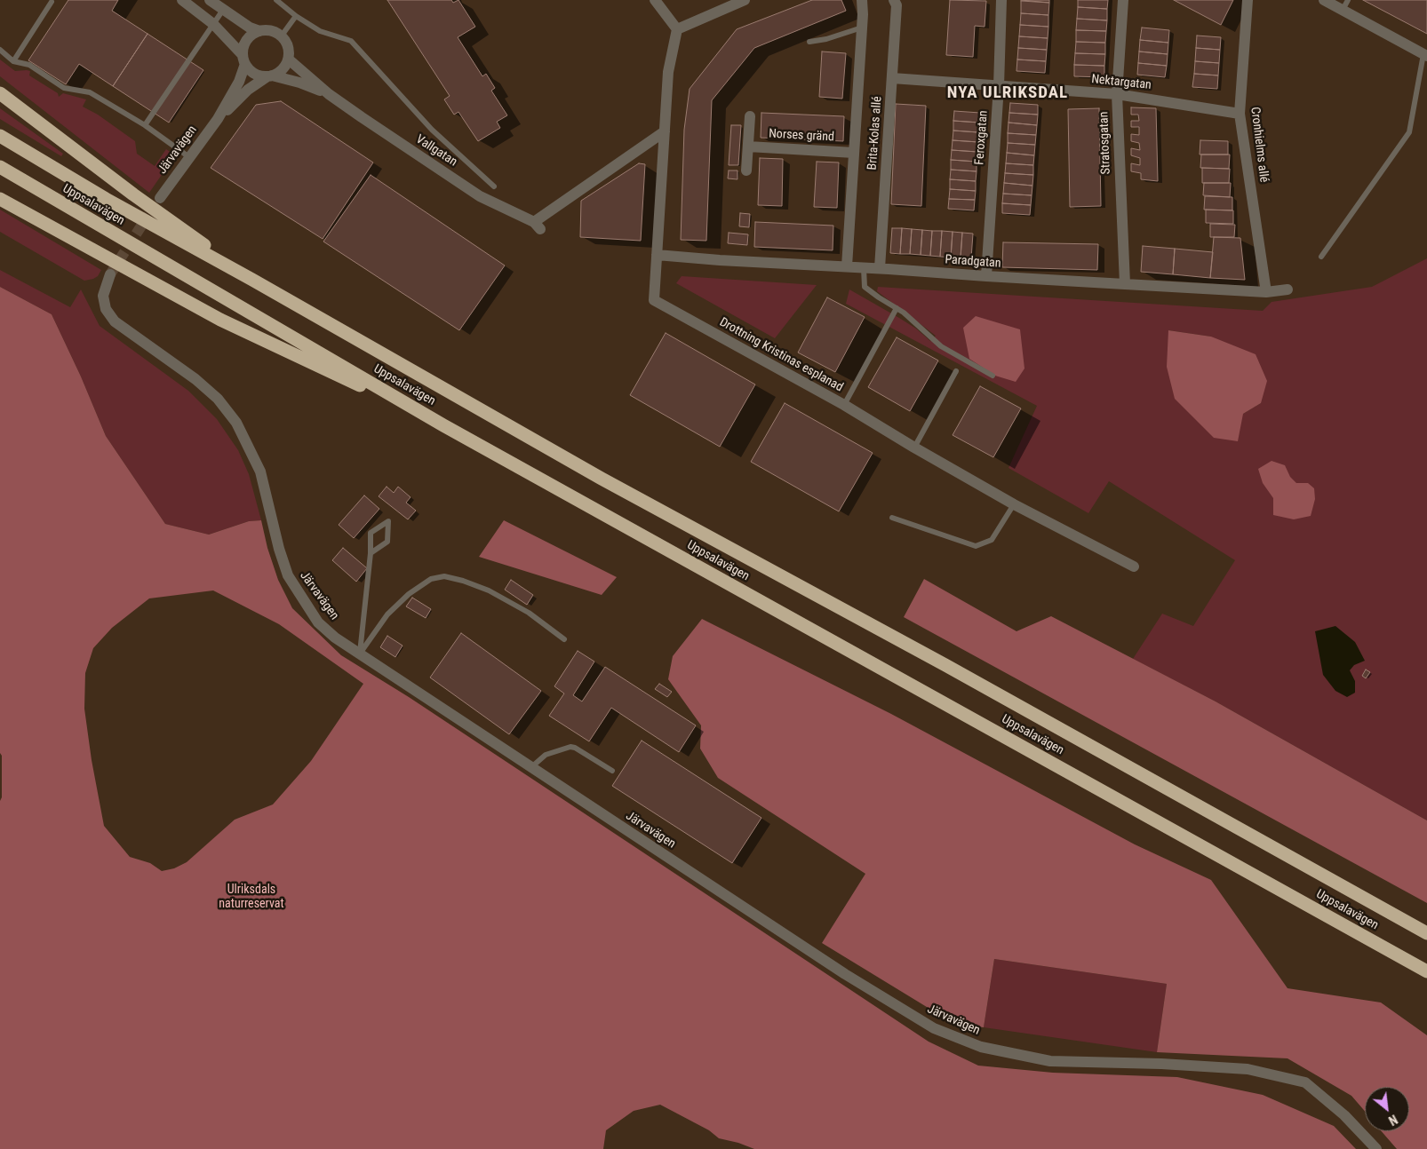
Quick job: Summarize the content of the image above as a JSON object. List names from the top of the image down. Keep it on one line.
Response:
{"streets":{"highway":["Uppsalavägen"],"street":["Nektargatan","Brita-Kolas allé","Norses gränd","Feroxgatan","Stratosgatan","Cronhielms allé","Järvavägen","Vallgatan","Paradgatan","Drottning Kristinas esplanad"]},"crossings":[["Nektargatan","Brita-Kolas allé"],["Nektargatan","Feroxgatan"],["Nektargatan","Stratosgatan"],["Nektargatan","Cronhielms allé"],["Brita-Kolas allé","Norses gränd"],["Brita-Kolas allé","Paradgatan"],["Feroxgatan","Paradgatan"],["Stratosgatan","Paradgatan"],["Cronhielms allé","Paradgatan"],["Järvavägen","Vallgatan"],["Vallgatan","Drottning Kristinas esplanad"],["Paradgatan","Drottning Kristinas esplanad"]],"districts":["NYA ULRIKSDAL"],"parks":["Ulriksdals naturreservat"],"north":"bottom right"}
